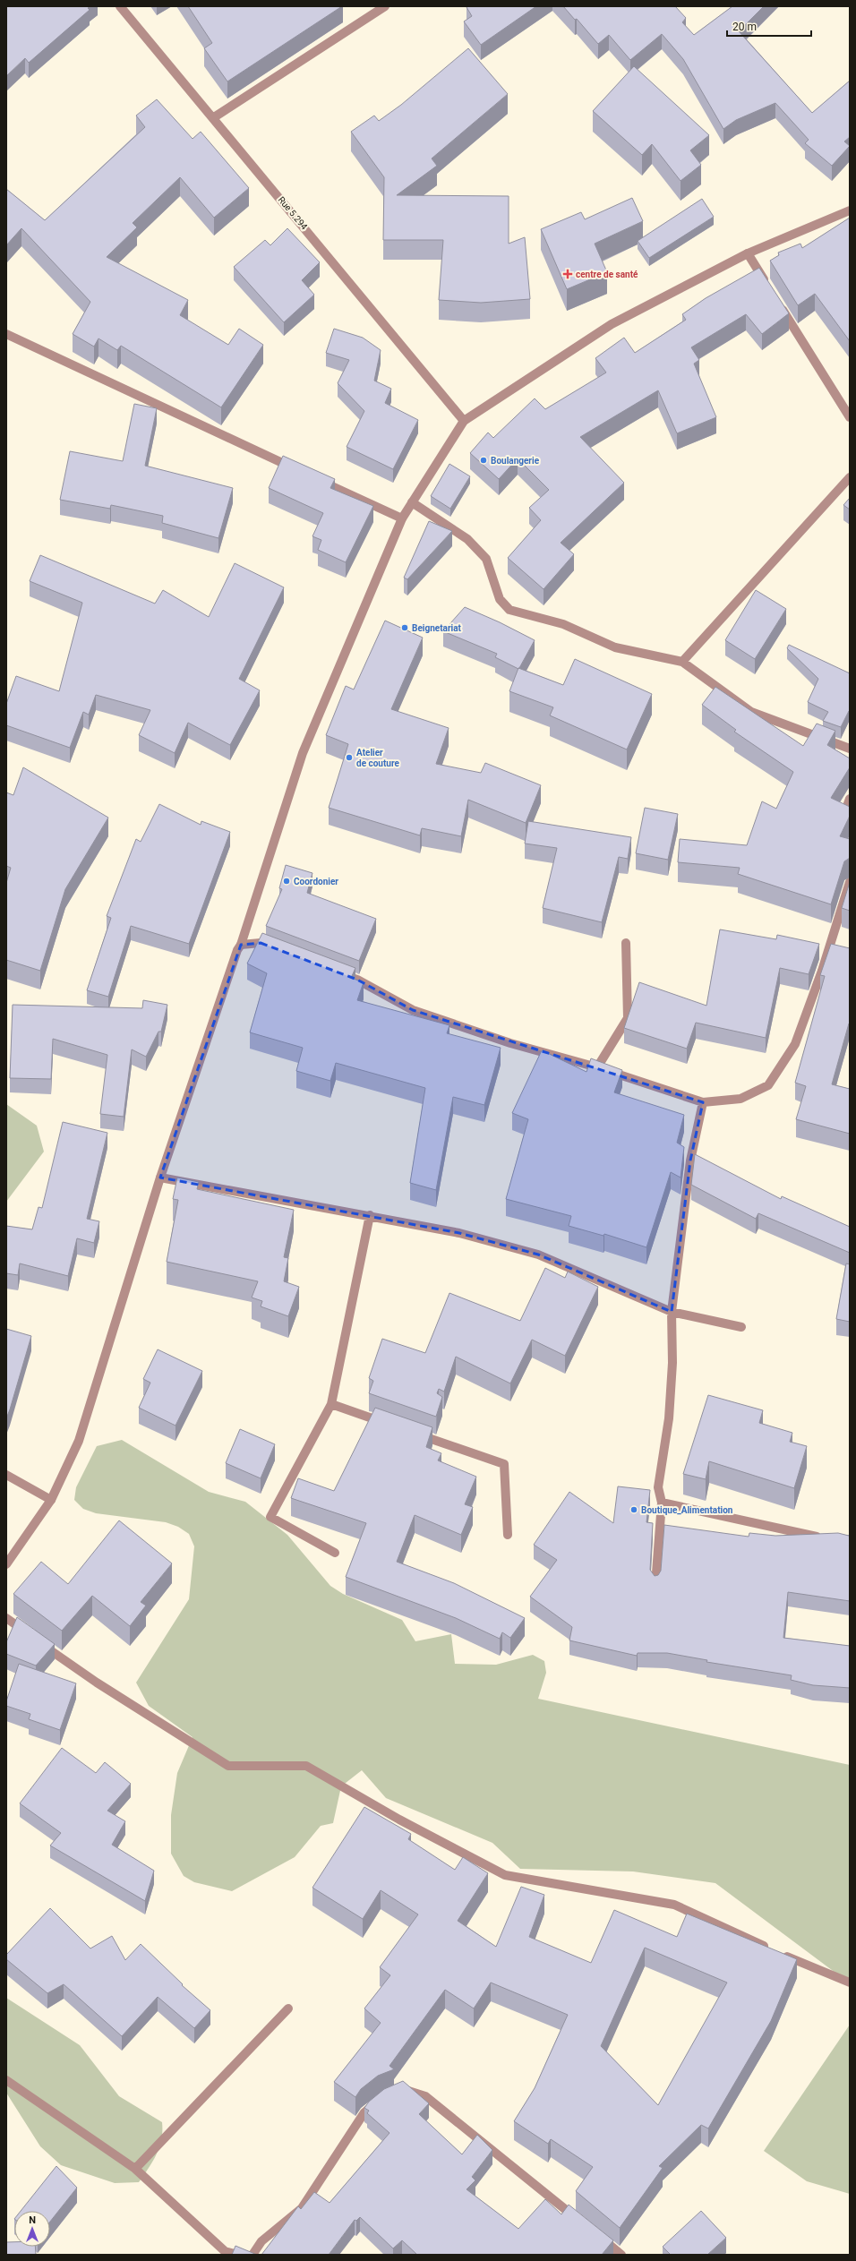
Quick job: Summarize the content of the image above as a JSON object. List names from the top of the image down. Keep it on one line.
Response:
{"streets":{"street":["Rue 5.294"]},"places":{"health":["centre de santé"],"other":["Boulangerie","Beignetariat","Atelier de couture","Coordonier","Boutique_Alimentation"]},"scale_bar":"20 m","north":"top"}
